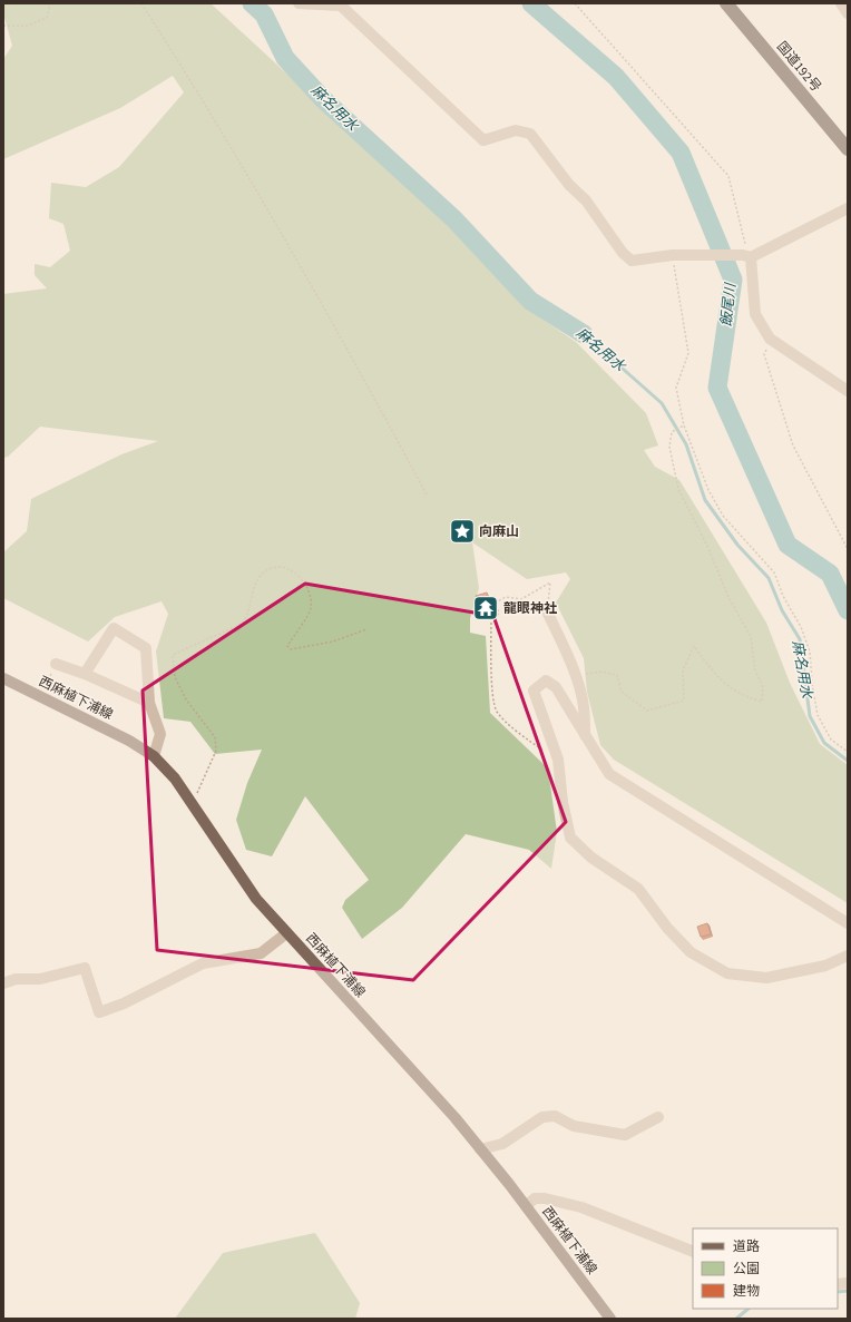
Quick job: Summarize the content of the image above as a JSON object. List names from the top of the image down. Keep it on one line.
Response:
{"streets":{"highway":["国道192号"],"main road":["西麻植下浦線"]},"water":["麻名用水","飯尾川"],"places":{"place":["向麻山"],"temple":["龍眼神社"]},"legend":["道路","公園","建物"]}
